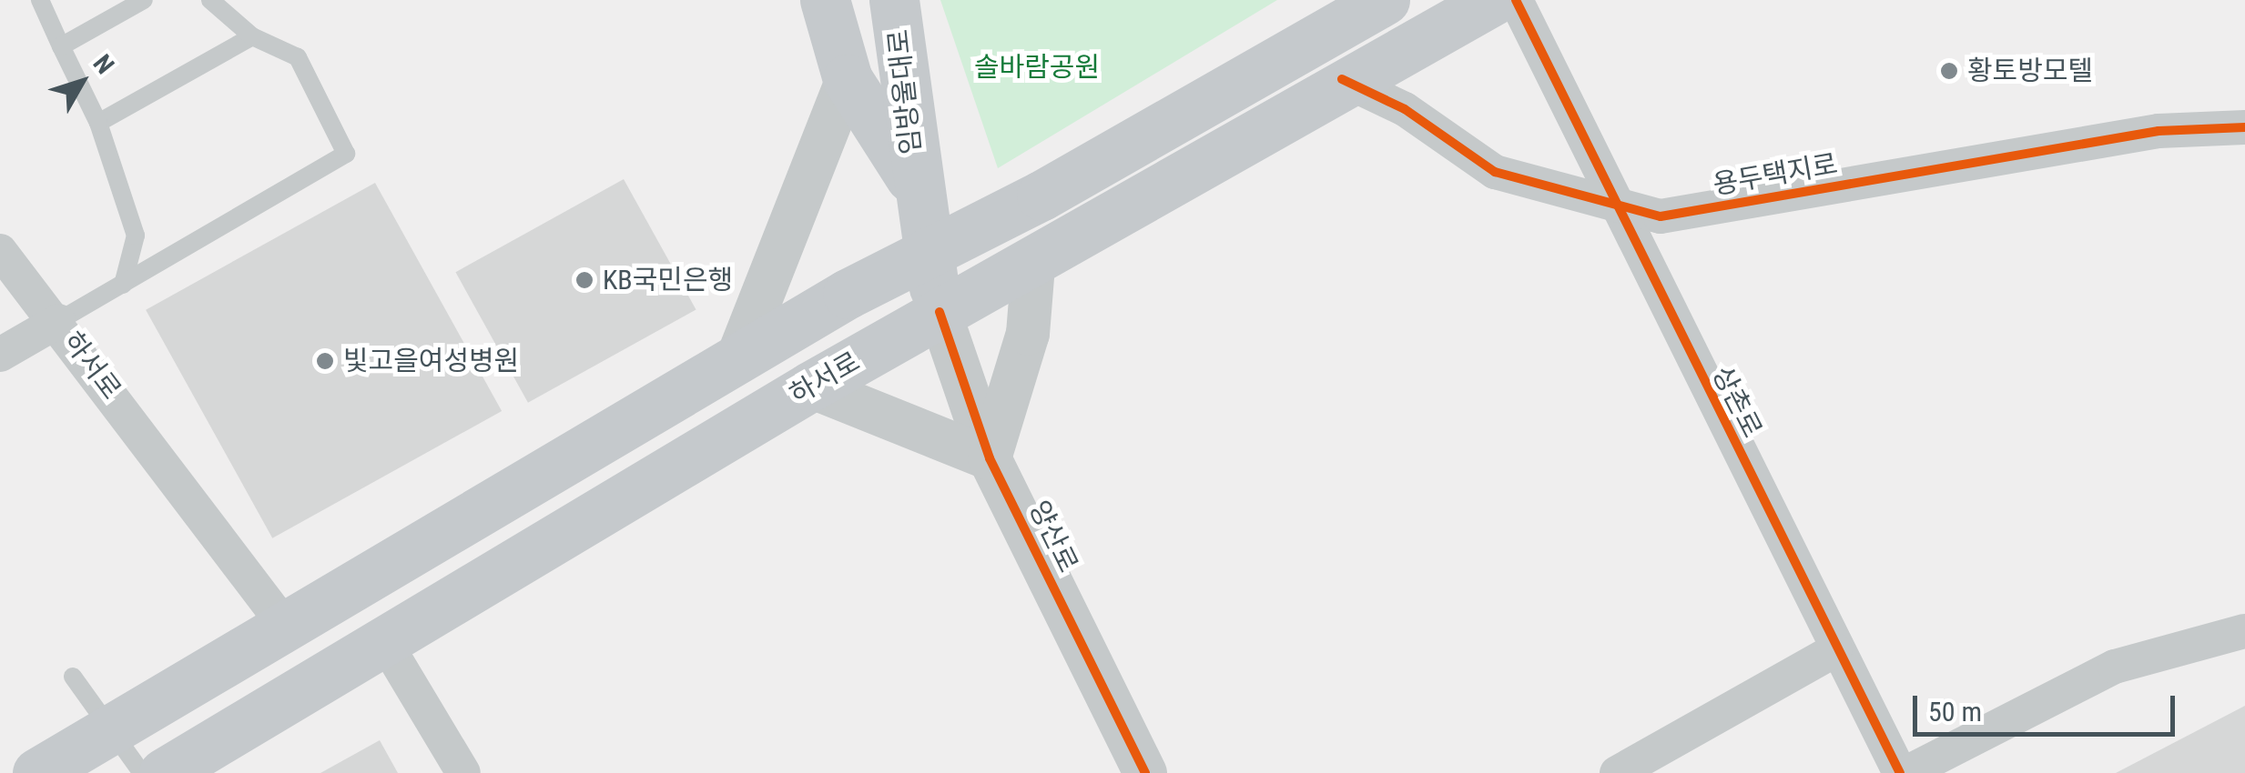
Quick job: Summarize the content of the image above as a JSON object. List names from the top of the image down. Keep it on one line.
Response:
{"streets":{"main road":["임방울대로","하서로"],"street":["용두택지로","상촌로","양산로"]},"crossings":[["임방울대로","하서로"],["임방울대로","양산로"],["용두택지로","하서로"],["용두택지로","상촌로"],["하서로","양산로"]],"parks":["솔바람공원"],"places":["황토방모텔","KB국민은행","빛고을여성병원"],"scale_bar":"50 m","north":"top right"}
